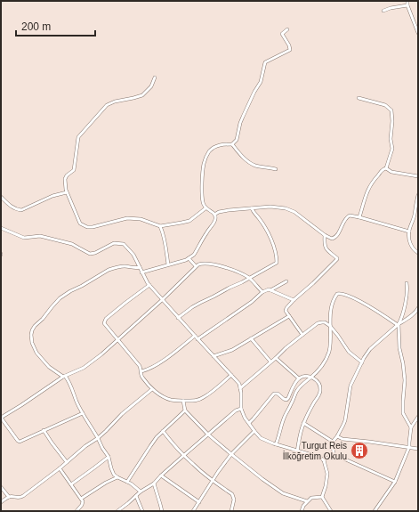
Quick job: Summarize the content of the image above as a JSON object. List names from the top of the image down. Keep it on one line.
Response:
{"places":{"building":["Turgut Reis İlköğretim Okulu"]},"scale_bar":"200 m"}
